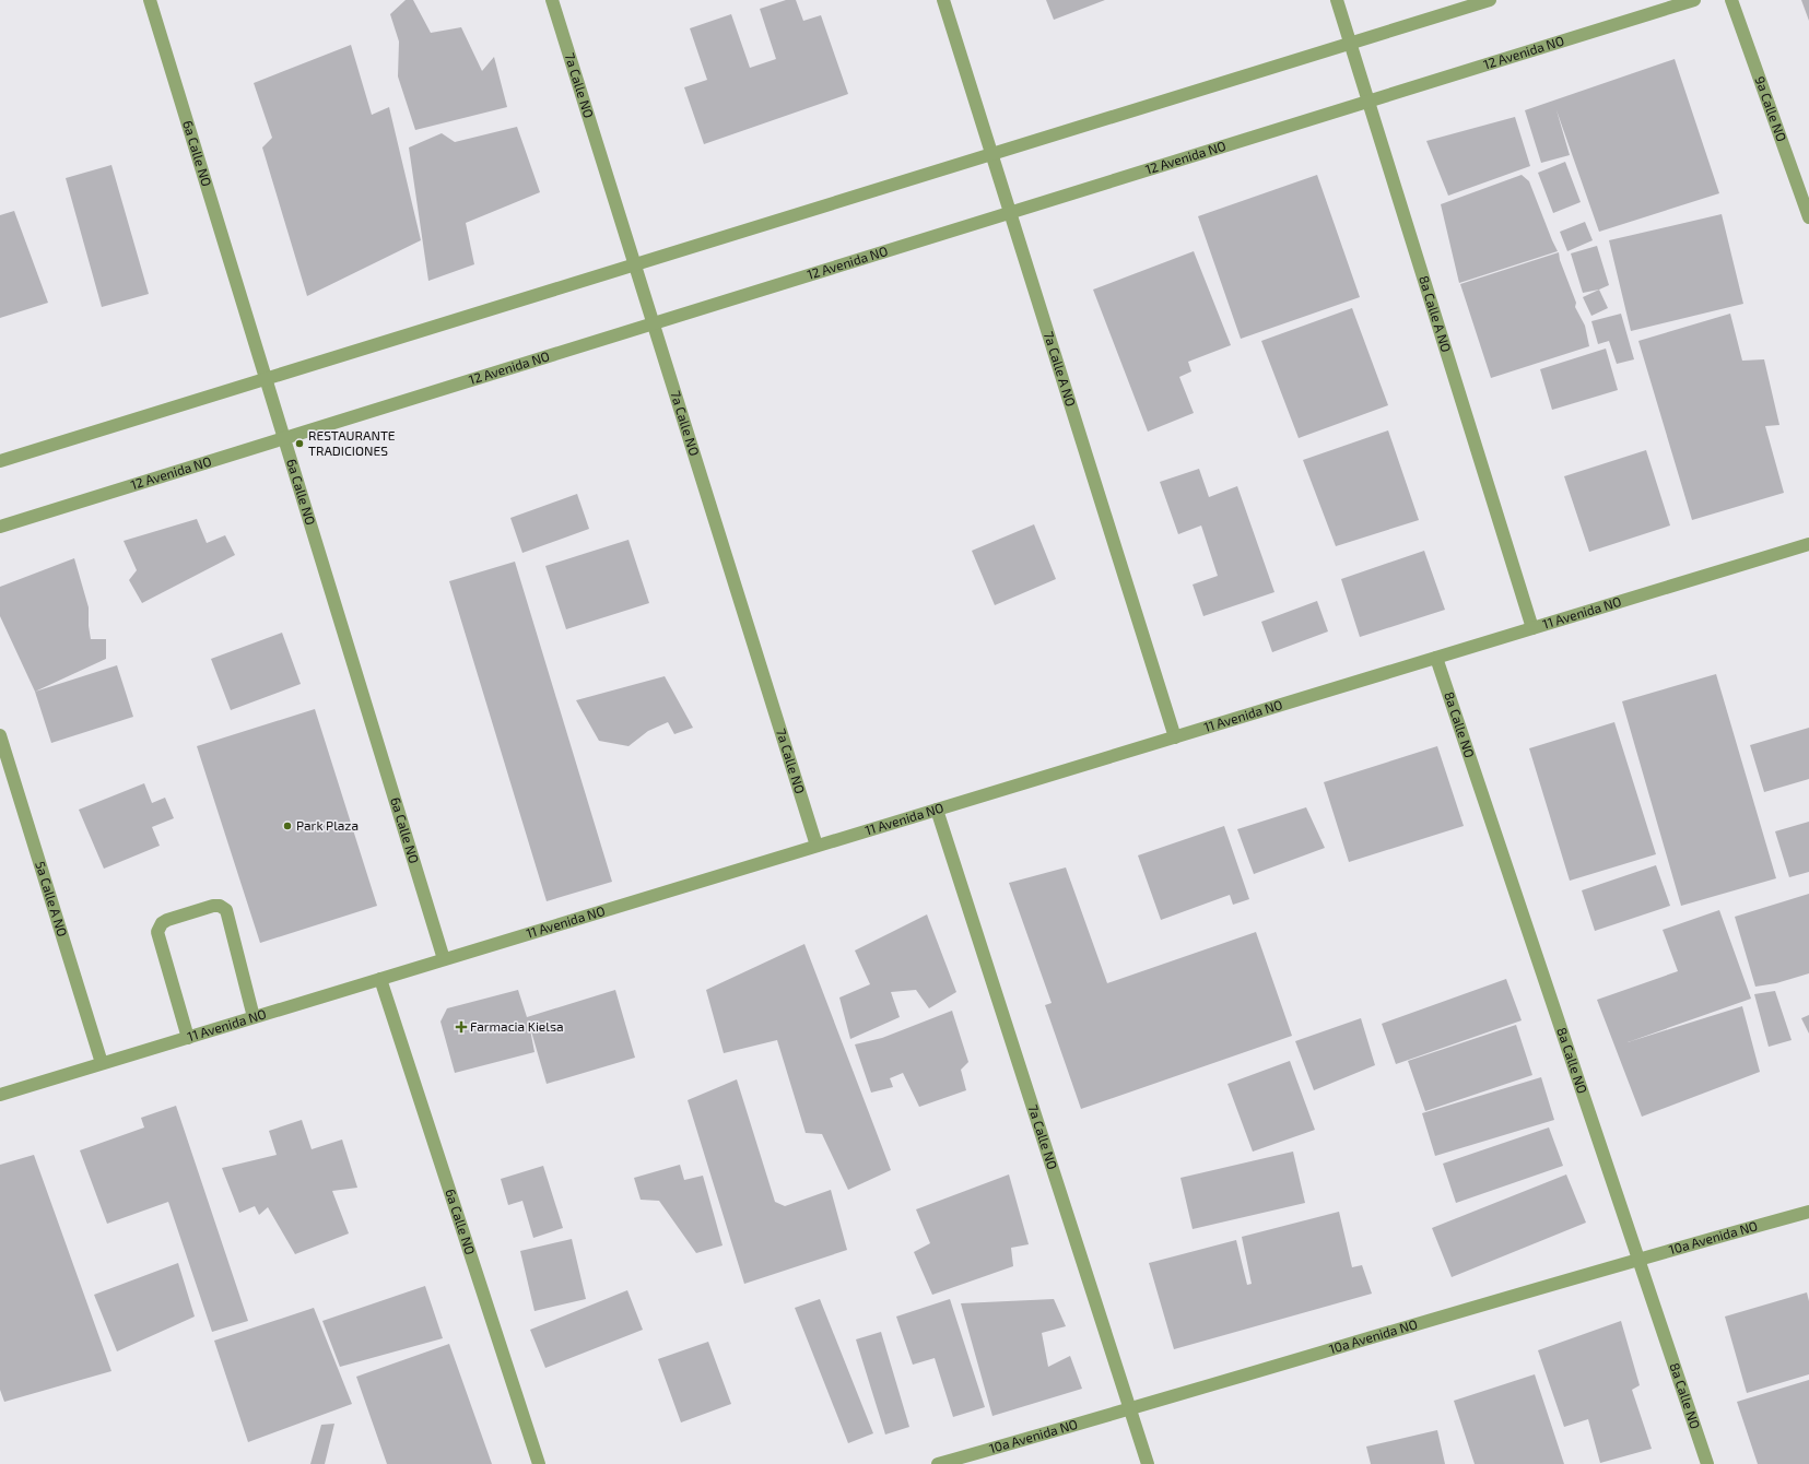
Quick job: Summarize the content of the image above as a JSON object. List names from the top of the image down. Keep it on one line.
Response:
{"streets":{"street":["12 Avenida NO","7a Calle NO","9a Calle NO","6a Calle NO","8a Calle A NO","7a Calle A NO","11 Avenida NO","8a Calle NO","5a Calle A NO","10a Avenida NO"]},"crossings":[["12 Avenida NO","7a Calle NO"],["12 Avenida NO","6a Calle NO"],["12 Avenida NO","8a Calle A NO"],["12 Avenida NO","7a Calle A NO"],["7a Calle NO","11 Avenida NO"],["7a Calle NO","10a Avenida NO"],["6a Calle NO","11 Avenida NO"],["8a Calle A NO","11 Avenida NO"],["7a Calle A NO","11 Avenida NO"],["11 Avenida NO","8a Calle NO"],["11 Avenida NO","5a Calle A NO"],["8a Calle NO","10a Avenida NO"]],"places":{"other":["RESTAURANTE TRADICIONES","Park Plaza"],"health":["Farmacia Kielsa"]}}
